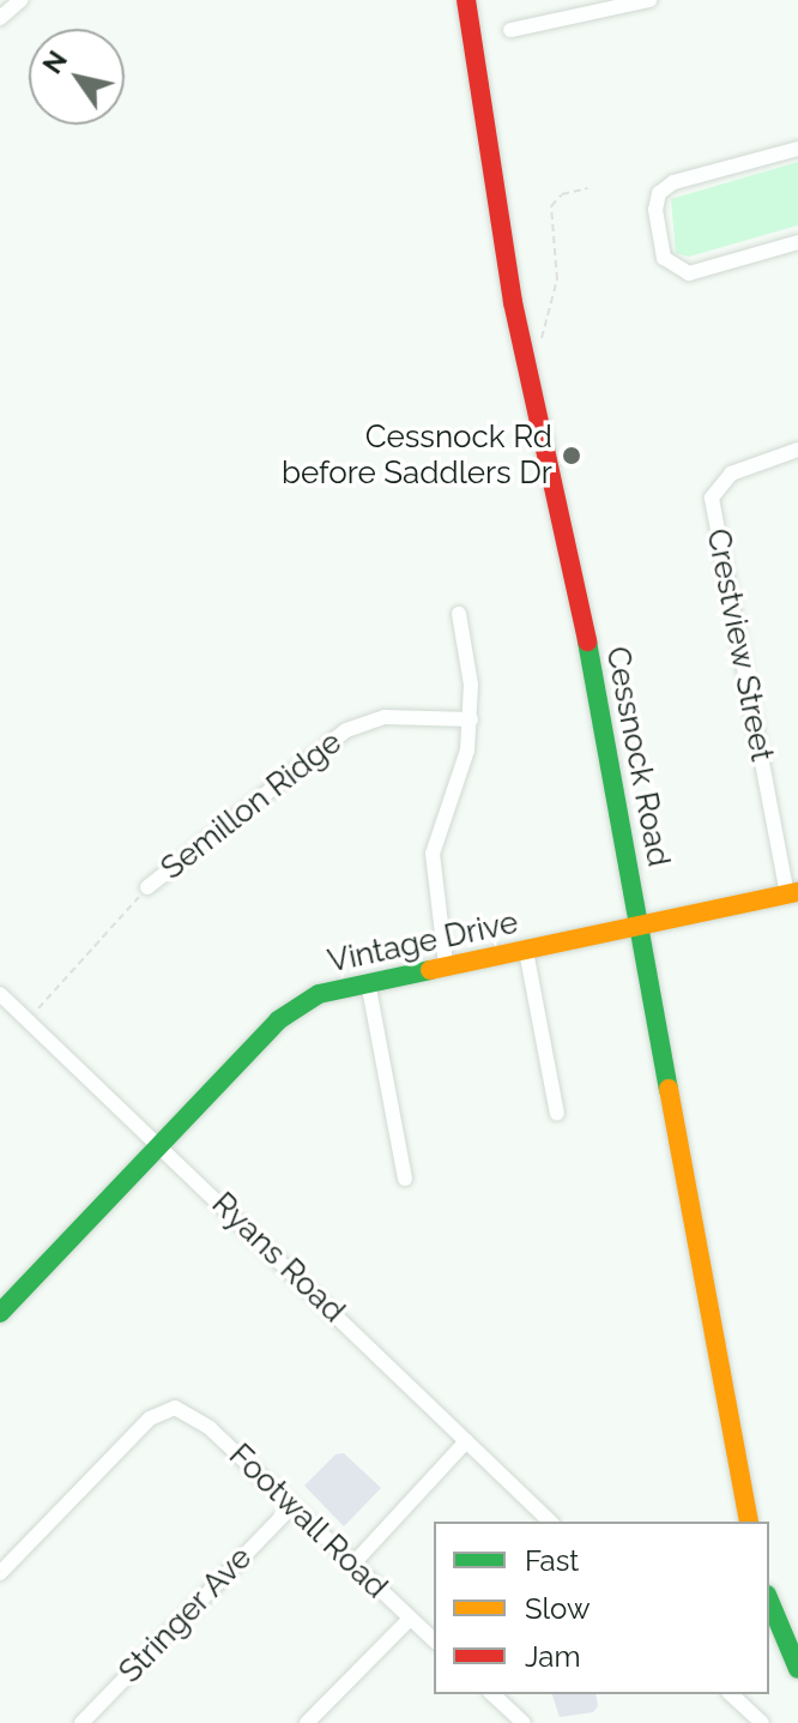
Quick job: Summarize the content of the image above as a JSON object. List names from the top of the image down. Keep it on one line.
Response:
{"streets":{"main road":["Cessnock Road","Vintage Drive"],"street":["Crestview Street","Semillon Ridge","Ryans Road","Footwall Road","Stringer Ave"]},"crossings":[["Crestview Street","Vintage Drive"],["Cessnock Road","Vintage Drive"],["Vintage Drive","Ryans Road"],["Footwall Road","Stringer Ave"]],"places":["Cessnock Rd before Saddlers Dr"],"legend":["Fast","Slow","Jam"],"north":"top left"}
